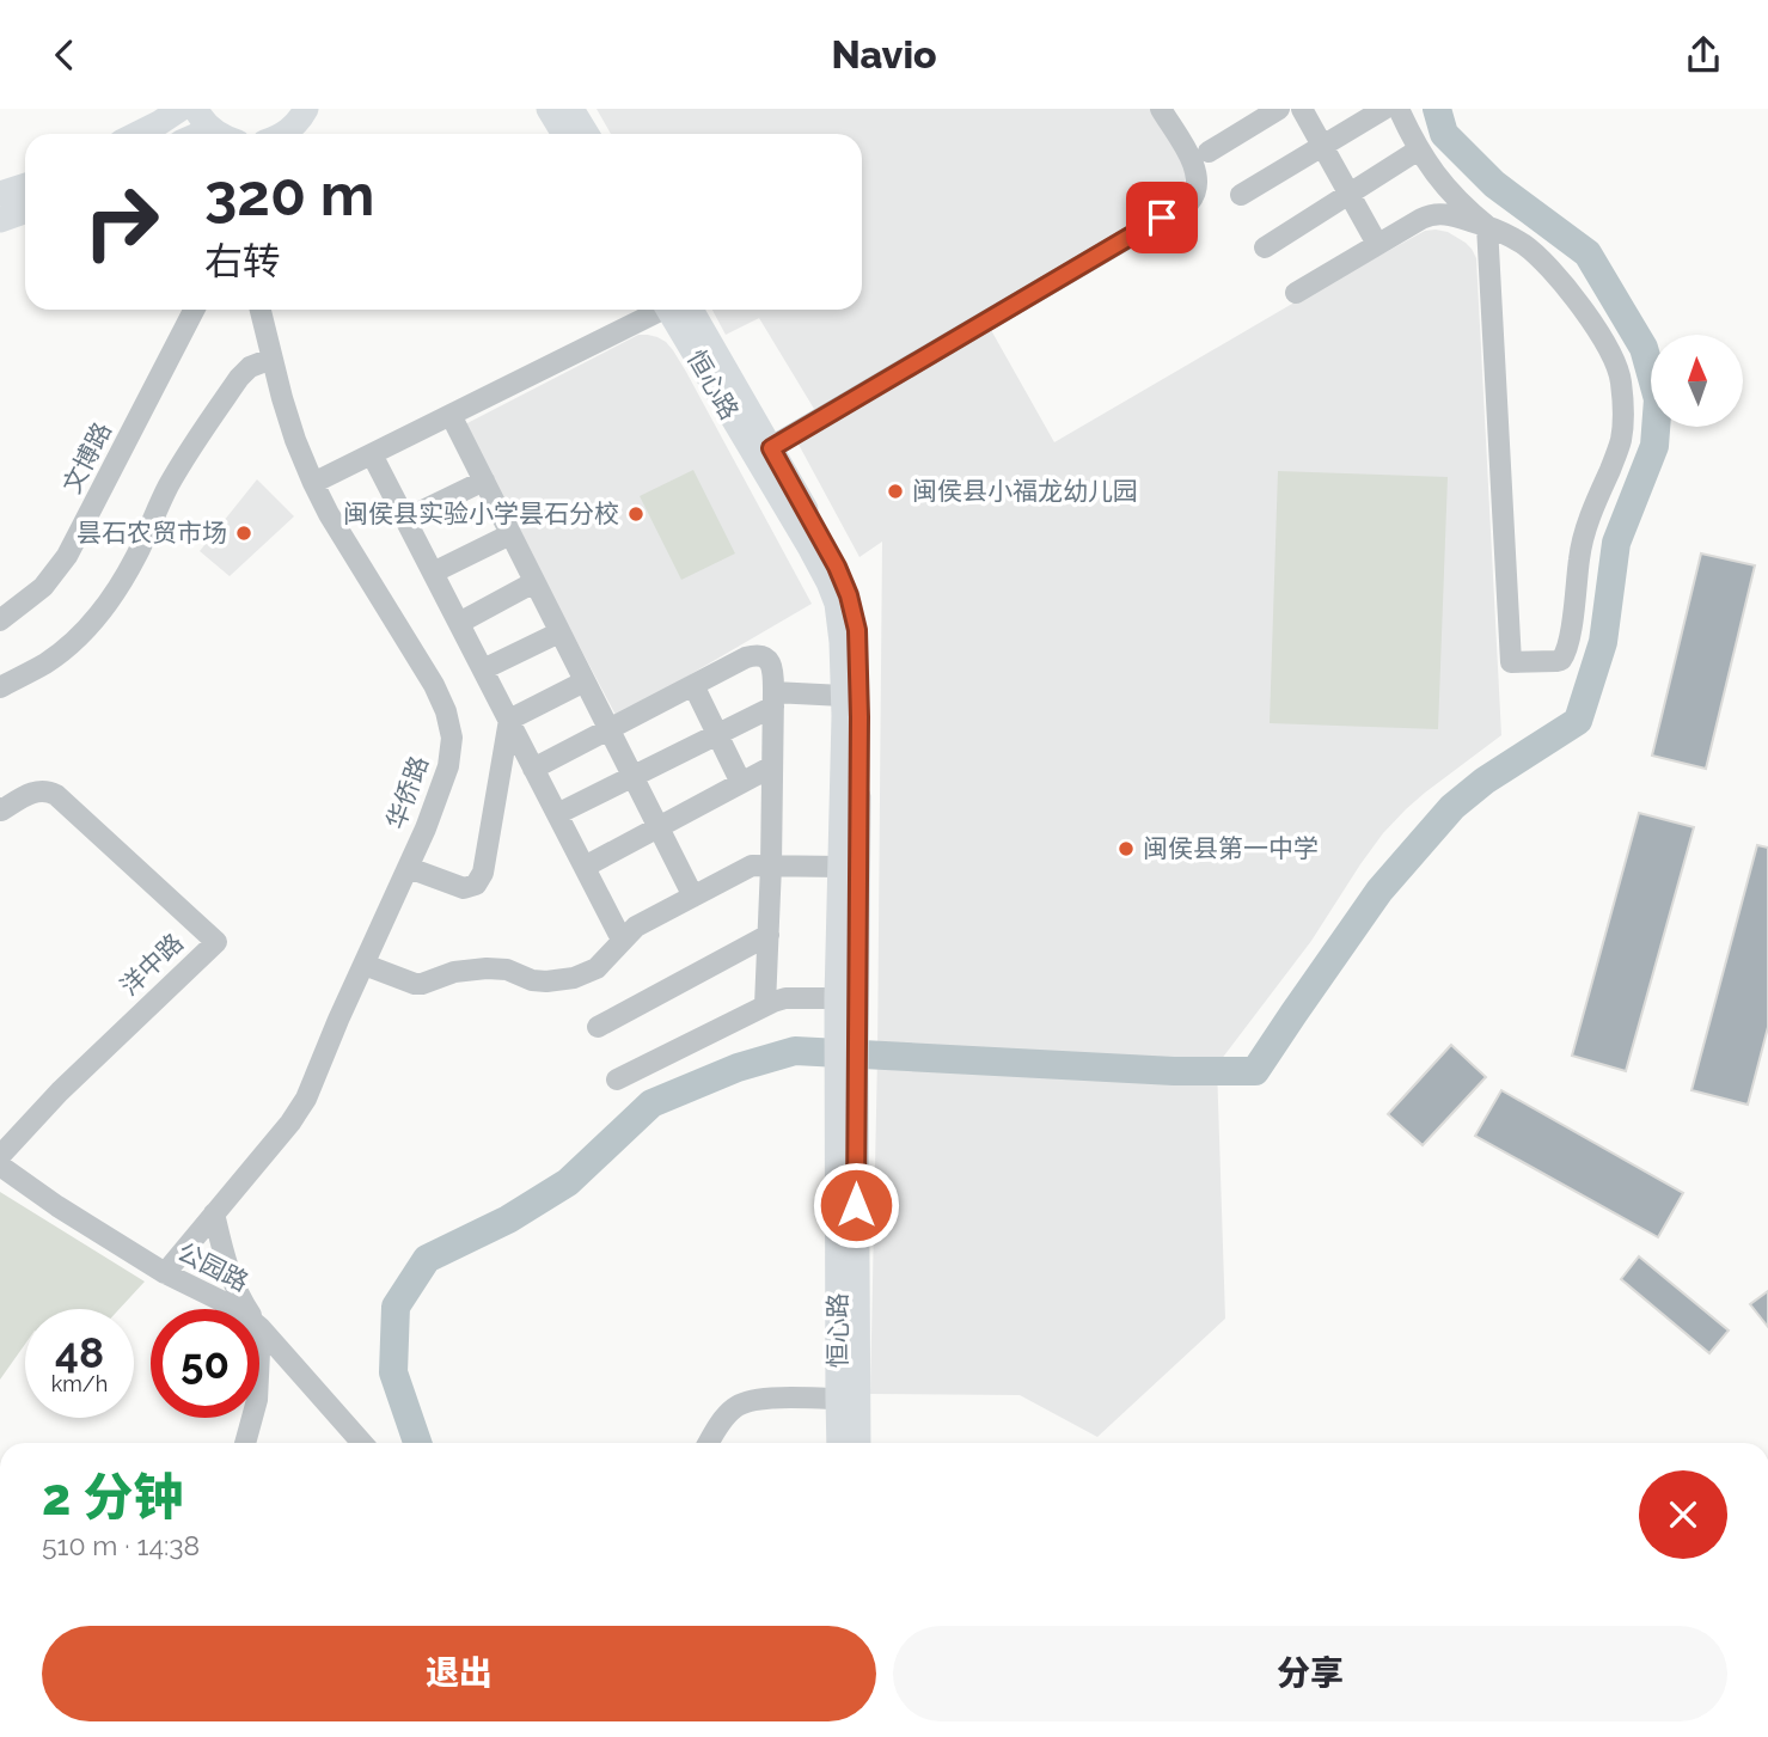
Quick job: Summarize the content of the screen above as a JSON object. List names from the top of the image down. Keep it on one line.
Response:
{"streets":{"main road":["恒心路"],"street":["文博路","华侨路","洋中路","公园路"]},"crossings":[["华侨路","公园路"]],"places":["闽侯县小福龙幼儿园","闽侯县实验小学昙石分校","昙石农贸市场","闽侯县第一中学"],"north":"top","page":{"header":"Navio","turn":["320 m","右转"],"speed":"48 km/h","limit":"50","heading":["2 分钟","510 m · 14:38"],"buttons":["退出","分享"]}}
